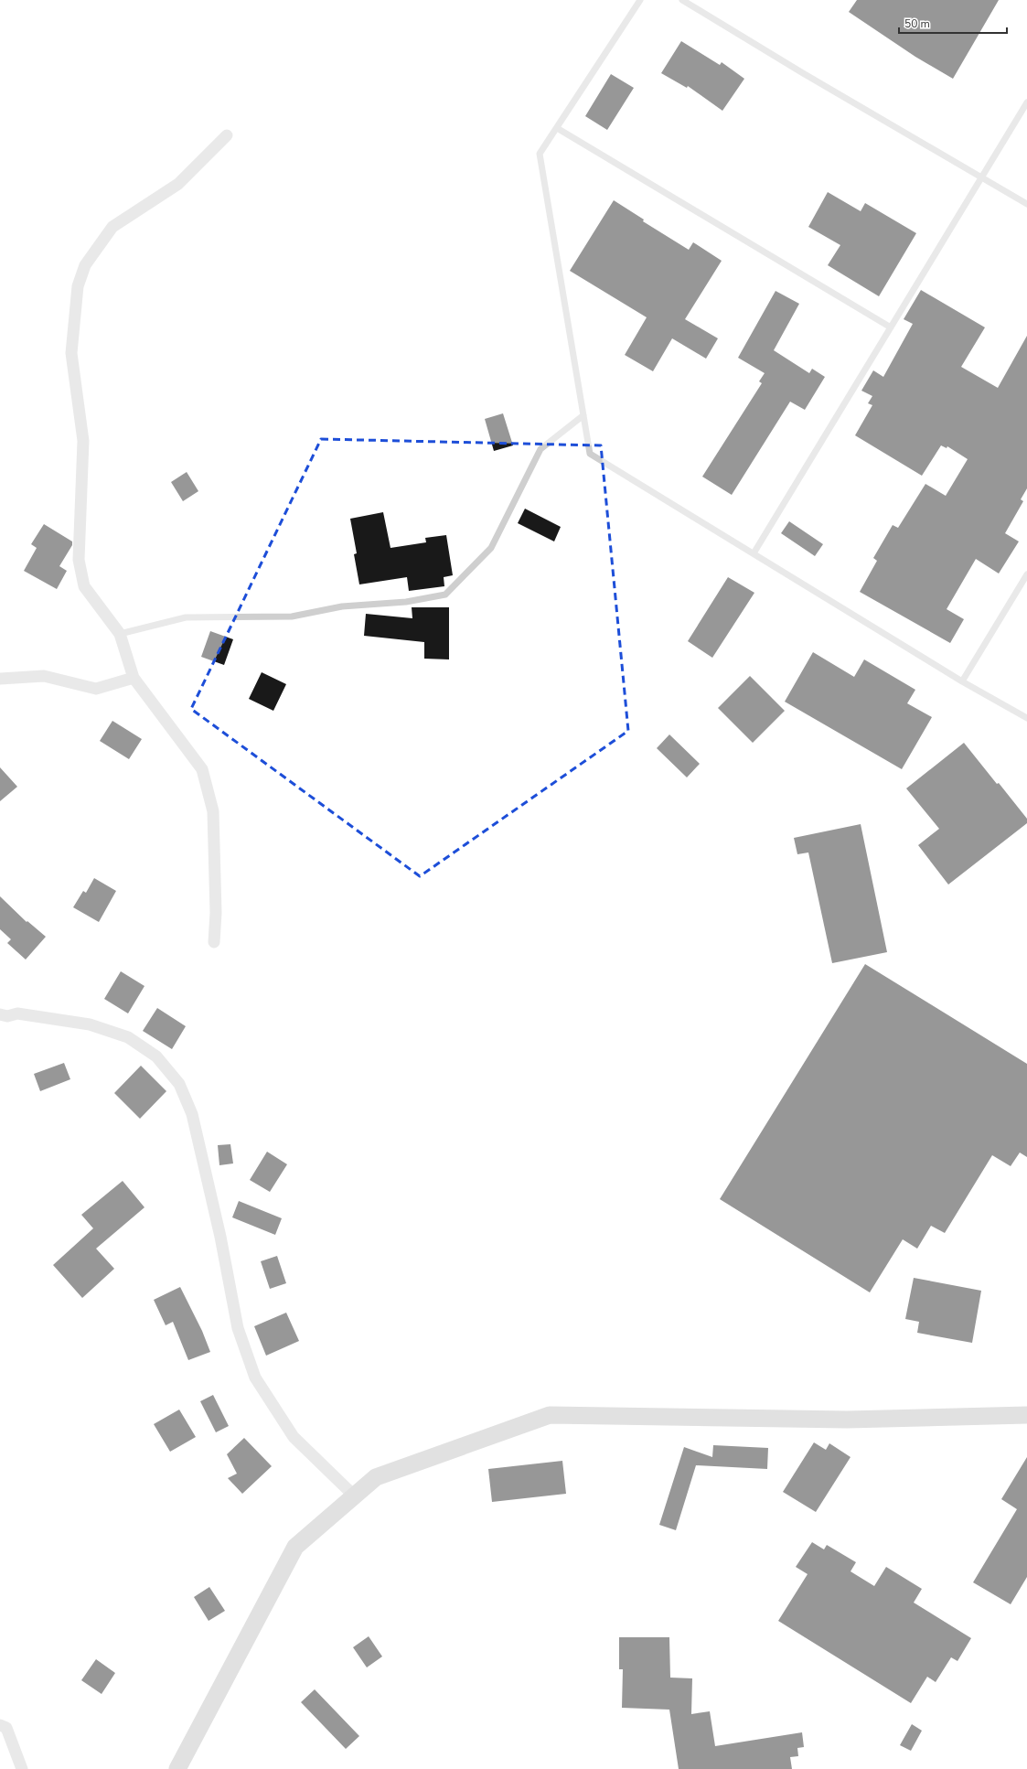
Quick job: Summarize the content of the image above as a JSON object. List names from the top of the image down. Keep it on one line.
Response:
{"scale_bar":"50 m"}
